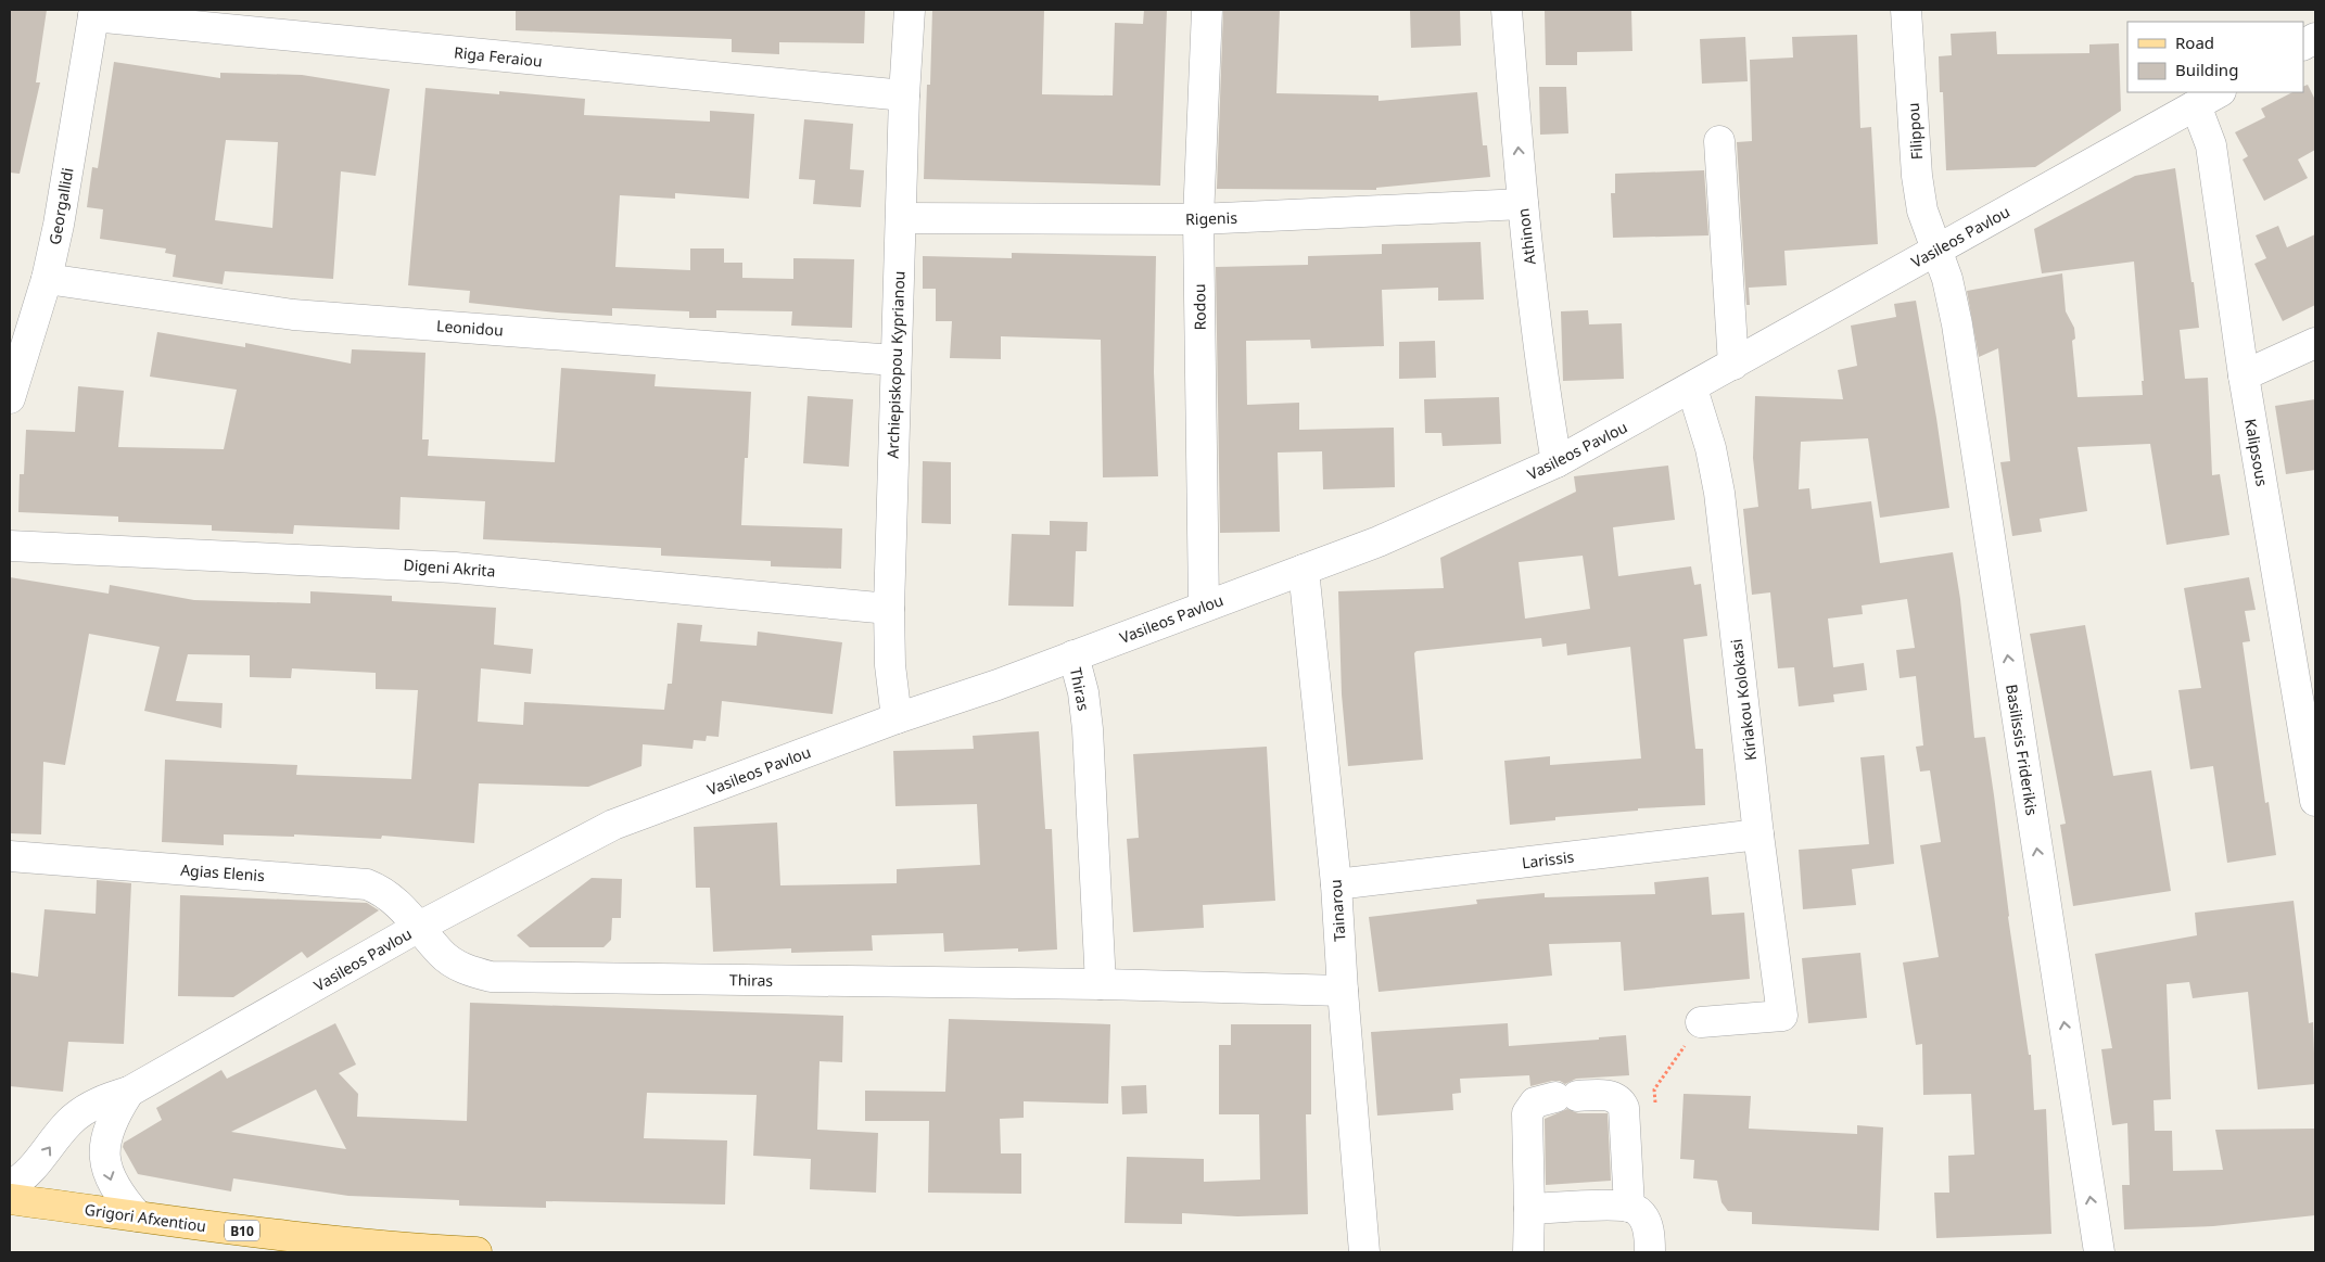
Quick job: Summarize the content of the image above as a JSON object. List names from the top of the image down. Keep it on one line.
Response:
{"streets":{"main road":["Grigori Afxentiou","B10"],"street":["Riga Feraiou","Filippou","Georgallidi","Rigenis","Athinon","Vasileos Pavlou","Rodou","Leonidou","Archiepiskopou Kyprianou","Kalipsous","Digeni Akrita","Thiras","Kiriakou Kolokasi","Basilissis Friderikis","Larissis","Agias Elenis","Tainarou"]},"crossings":[["Riga Feraiou","Georgallidi"],["Riga Feraiou","Archiepiskopou Kyprianou"],["Filippou","Vasileos Pavlou"],["Filippou","Basilissis Friderikis"],["Georgallidi","Leonidou"],["Rigenis","Athinon"],["Rigenis","Rodou"],["Rigenis","Archiepiskopou Kyprianou"],["Athinon","Vasileos Pavlou"],["Vasileos Pavlou","Rodou"],["Vasileos Pavlou","Archiepiskopou Kyprianou"],["Vasileos Pavlou","Kalipsous"],["Vasileos Pavlou","Thiras"],["Vasileos Pavlou","Kiriakou Kolokasi"],["Vasileos Pavlou","Basilissis Friderikis"],["Vasileos Pavlou","Agias Elenis"],["Vasileos Pavlou","Tainarou"],["Vasileos Pavlou","Grigori Afxentiou"],["Leonidou","Archiepiskopou Kyprianou"],["Archiepiskopou Kyprianou","Digeni Akrita"],["Thiras","Agias Elenis"],["Thiras","Tainarou"],["Kiriakou Kolokasi","Larissis"],["Larissis","Tainarou"]],"one_way":["Athinon","Basilissis Friderikis"],"legend":["Road","Building"]}
